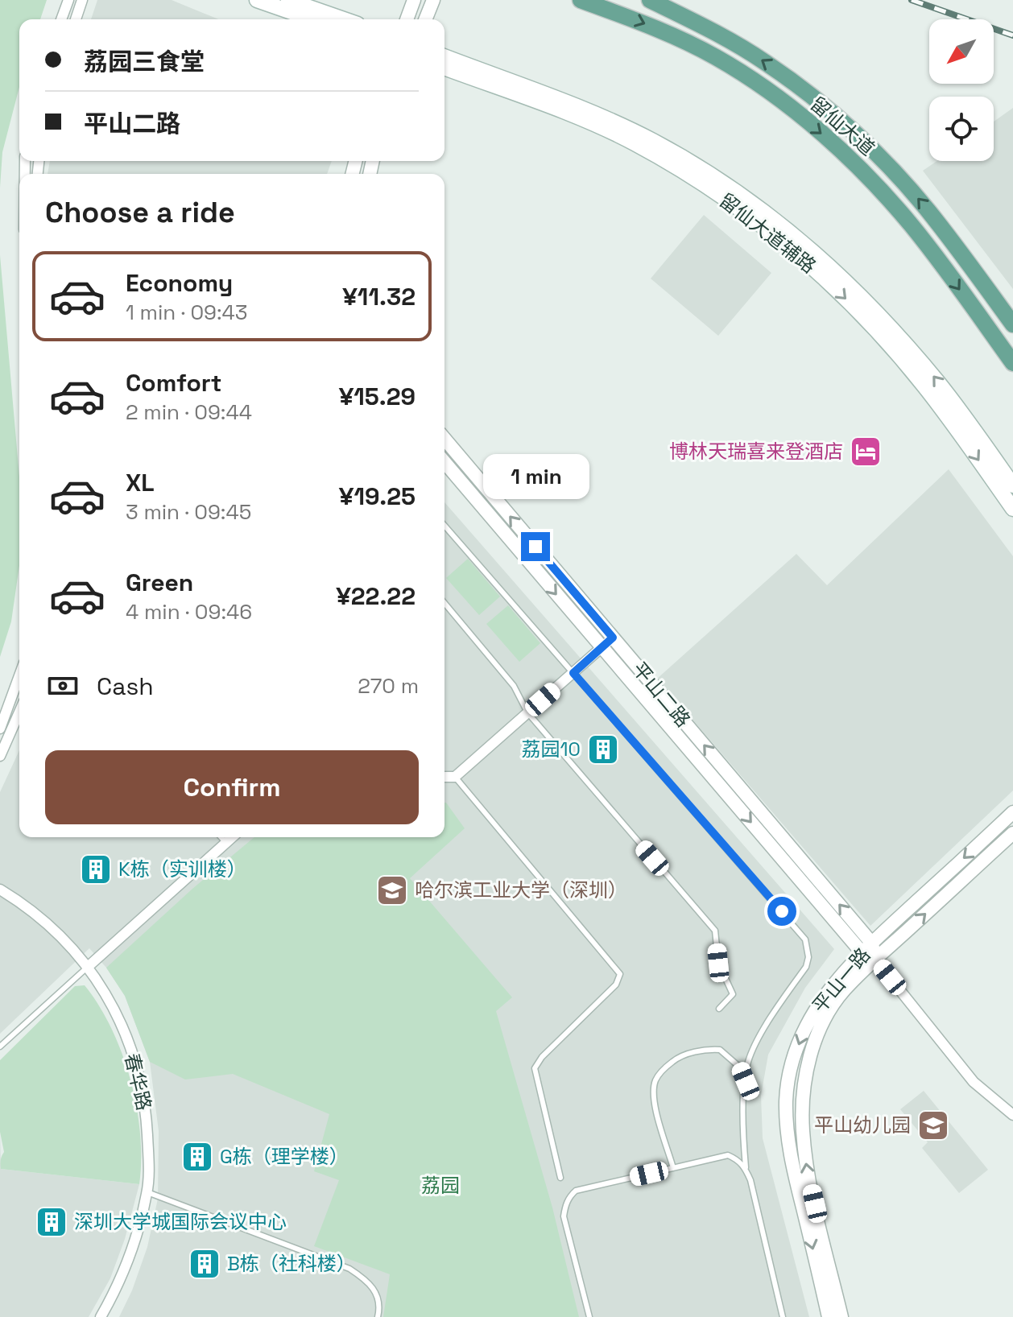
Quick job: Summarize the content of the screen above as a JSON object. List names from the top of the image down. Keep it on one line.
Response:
{"streets":{"main road":["留仙大道","留仙大道辅路"],"street":["平山二路","平山一路","春华路"]},"crossings":[["平山二路","平山一路"]],"parks":["荔园"],"places":{"hotel":["博林天瑞喜来登酒店"],"building":["荔园10","K栋（实训楼）","G栋（理学楼）","深圳大学城国际会议中心","B栋（社科楼）"],"school or university":["哈尔滨工业大学（深圳）","平山幼儿园"]},"north":"bottom left","page":{"banner":["荔园三食堂","平山二路"],"heading":"Choose a ride","list":[{"name":"Economy","note":"1 min · 09:43","value":"¥11.32"},{"name":"Comfort","note":"2 min · 09:44","value":"¥15.29"},{"name":"XL","note":"3 min · 09:45","value":"¥19.25"},{"name":"Green","note":"4 min · 09:46","value":"¥22.22"}],"bubble":"1 min","pay":["Cash","270 m"],"buttons":"Confirm"}}
